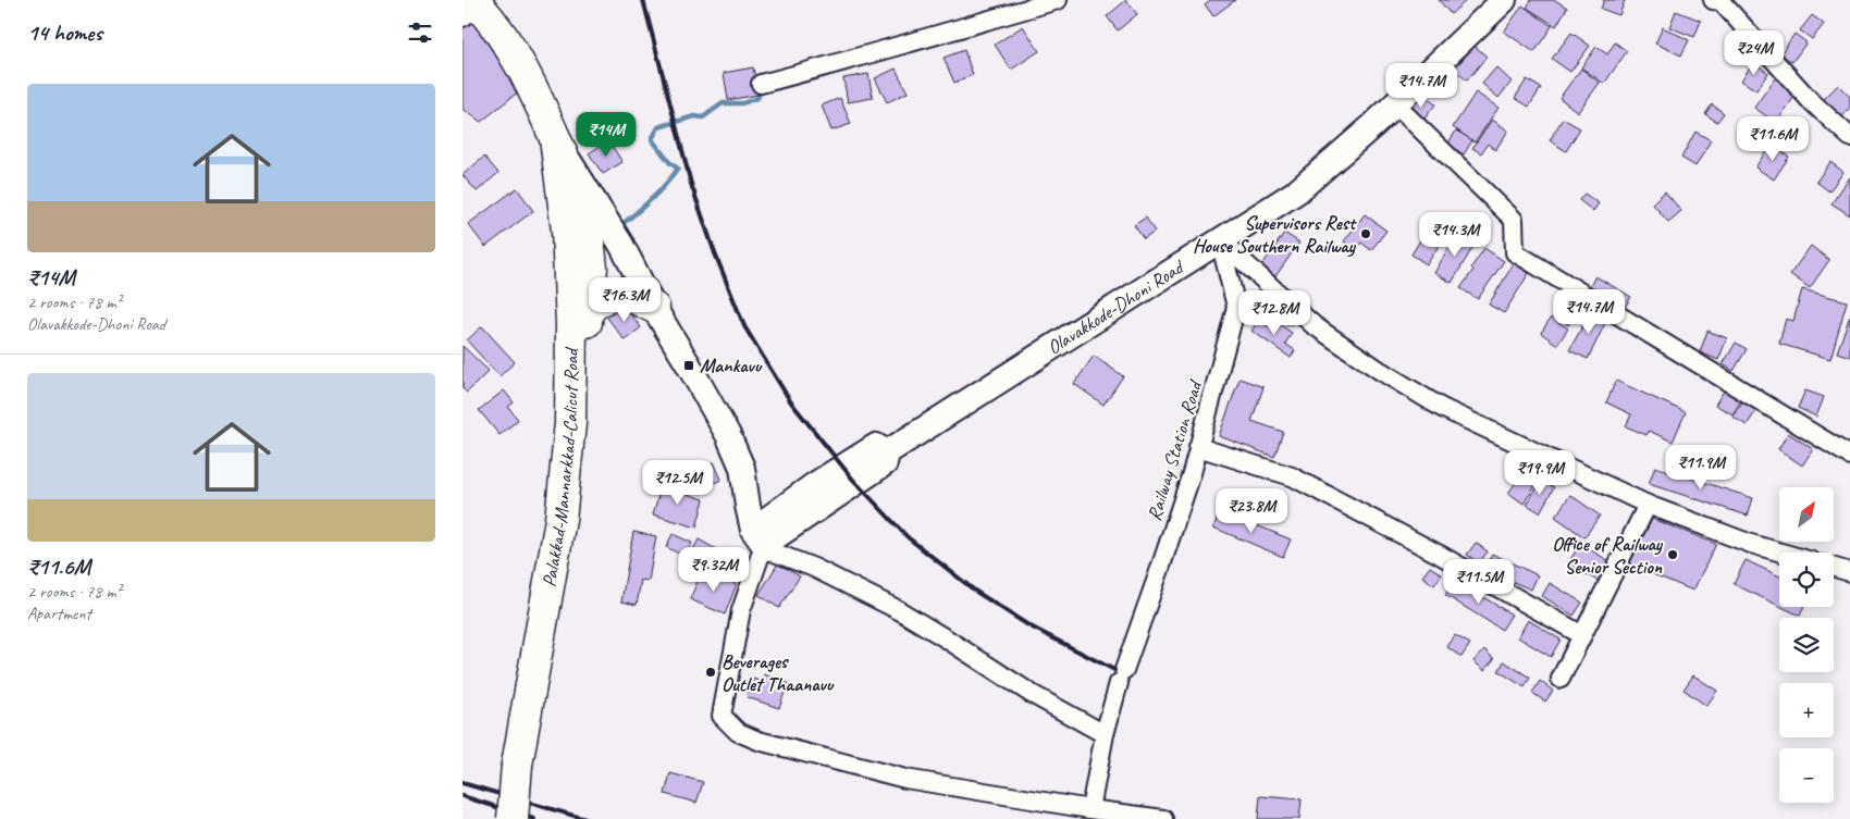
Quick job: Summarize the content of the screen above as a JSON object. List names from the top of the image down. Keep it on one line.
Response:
{"streets":{"highway":["Palakkad-Mannarkkad-Calicut Road"],"main road":["Olavakkode-Dhoni Road"],"street":["Railway Station Road"]},"crossings":[["Olavakkode-Dhoni Road","Railway Station Road"]],"places":{"other":["Supervisors Rest House Southern Railway","Office of Railway Senior Section","Beverages Outlet Thaanavu"],"transit":["Mankavu"]},"north":"top right","page":{"heading":"14 homes","price":["₹24M","₹14.7M","₹14M","₹11.6M","₹14.3M","₹16.3M","₹14.7M","₹12.8M","₹11.9M","₹19.9M","₹12.5M","₹23.8M","₹9.32M","₹11.5M"],"list":[{"name":"₹14M","note":"2 rooms · 78 m² · Olavakkode-Dhoni Road"},{"name":"₹11.6M","note":"2 rooms · 78 m² · Apartment"}],"map_buttons":["+","−"]}}
